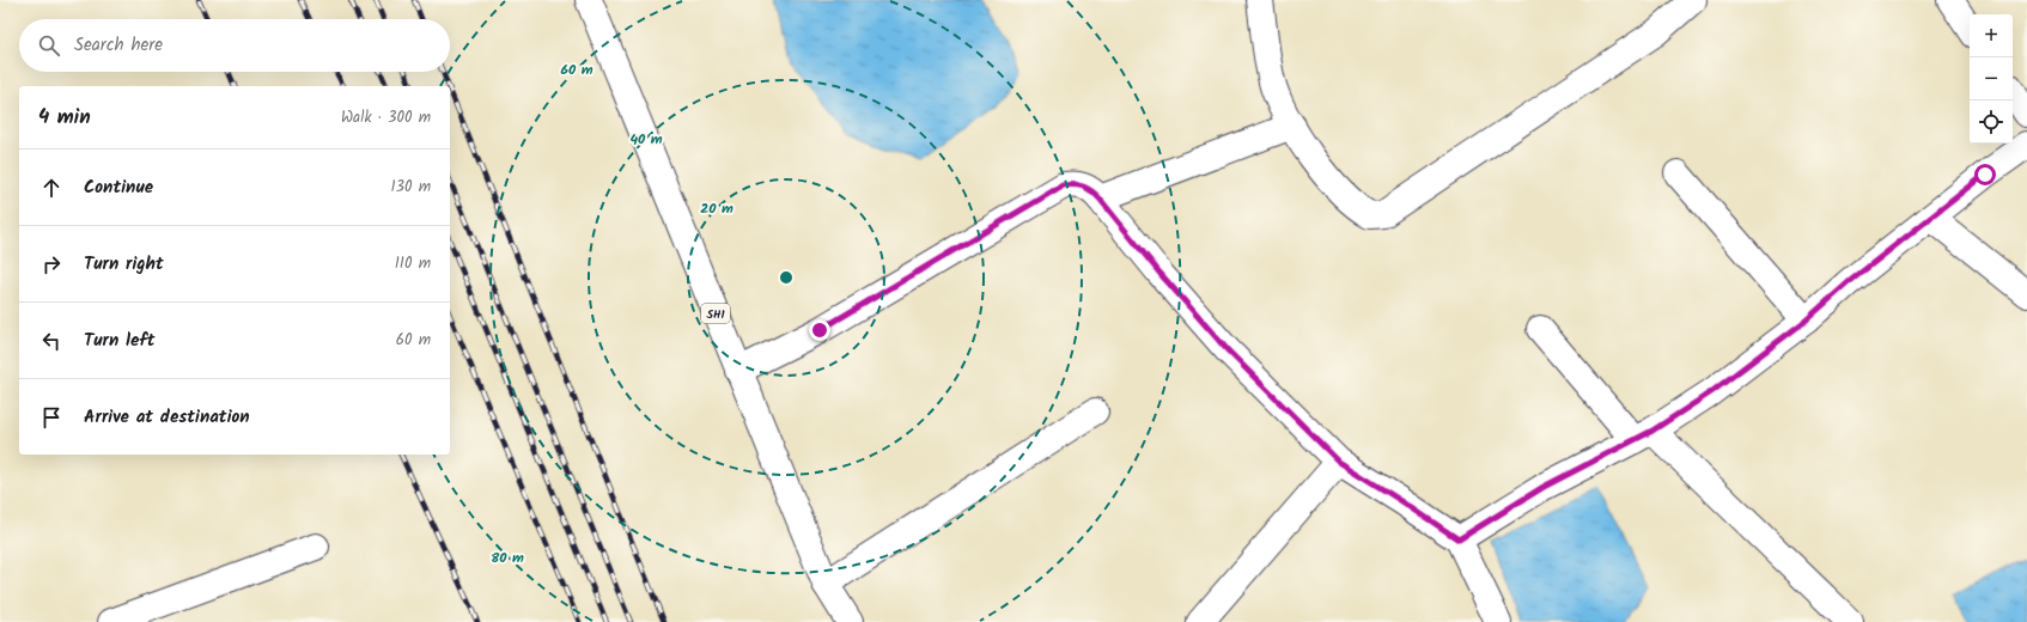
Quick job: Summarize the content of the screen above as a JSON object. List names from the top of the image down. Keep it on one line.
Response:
{"streets":{"street":["SH1"]},"page":{"map_buttons":["+","−"],"search":"Search here","heading":["4 min","Walk · 300 m"],"list":[["Continue","130 m"],["Turn right","110 m"],["Turn left","60 m"],"Arrive at destination"]},"rings":["60 m","40 m","20 m","80 m"]}
